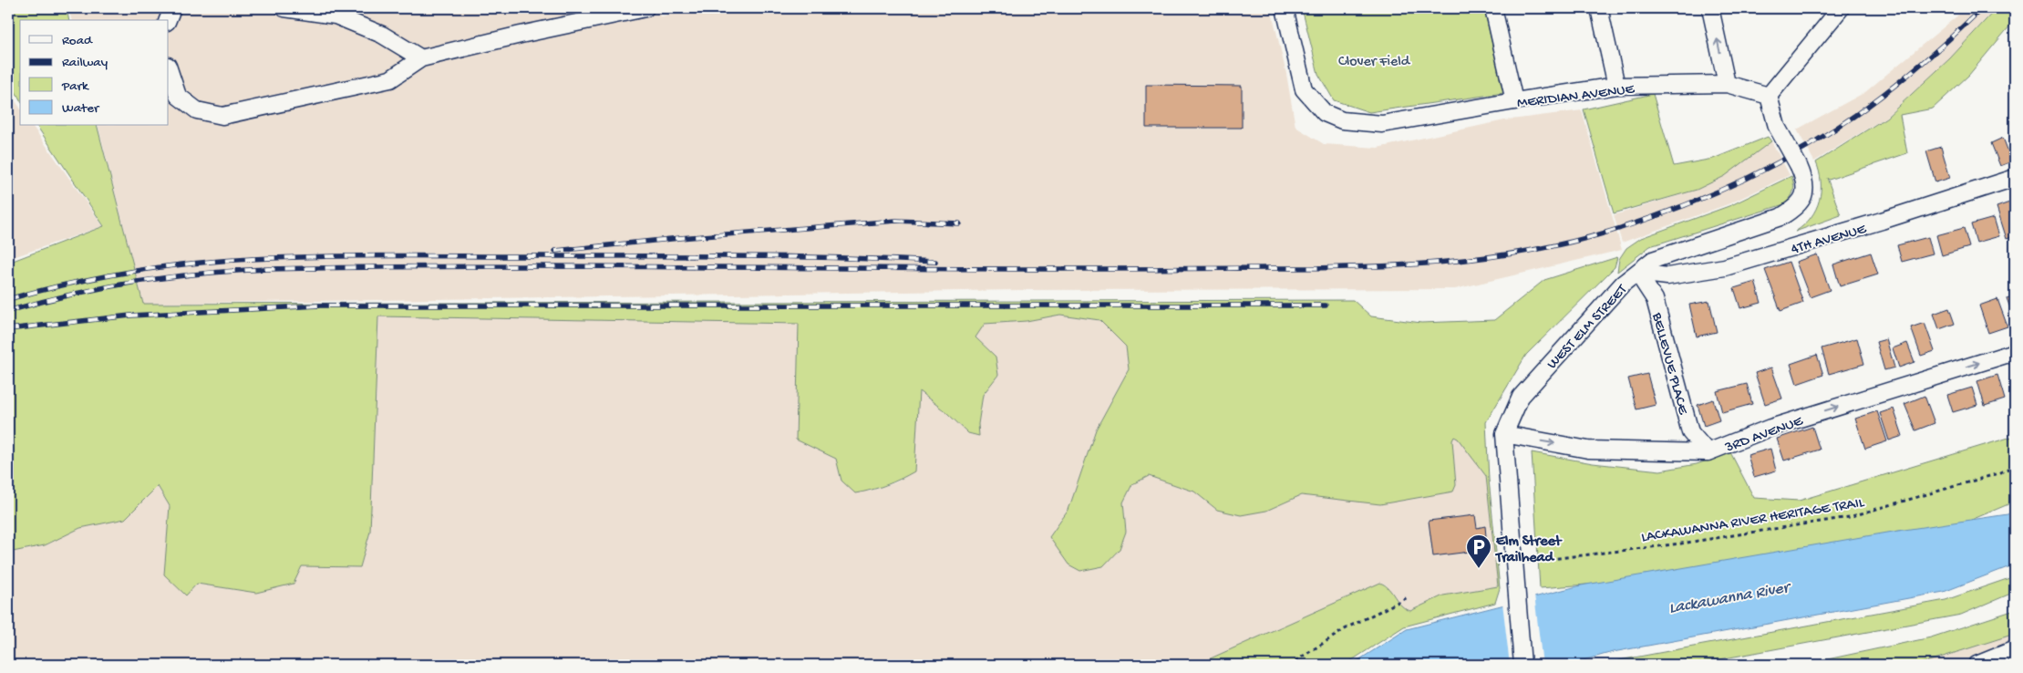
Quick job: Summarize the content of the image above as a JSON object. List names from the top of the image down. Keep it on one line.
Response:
{"streets":{"street":["MERIDIAN AVENUE","4TH AVENUE","WEST ELM STREET","BELLEVUE PLACE","3RD AVENUE"],"path":["LACKAWANNA RIVER HERITAGE TRAIL"]},"crossings":[["MERIDIAN AVENUE","WEST ELM STREET"],["4TH AVENUE","WEST ELM STREET"],["4TH AVENUE","BELLEVUE PLACE"],["WEST ELM STREET","BELLEVUE PLACE"],["WEST ELM STREET","3RD AVENUE"],["WEST ELM STREET","LACKAWANNA RIVER HERITAGE TRAIL"],["BELLEVUE PLACE","3RD AVENUE"]],"one_way":["3RD AVENUE"],"water":["Lackawanna River"],"parks":["Clover Field"],"places":{"parking":["Elm Street Trailhead"]},"legend":["Road","Railway","Park","Water"]}
